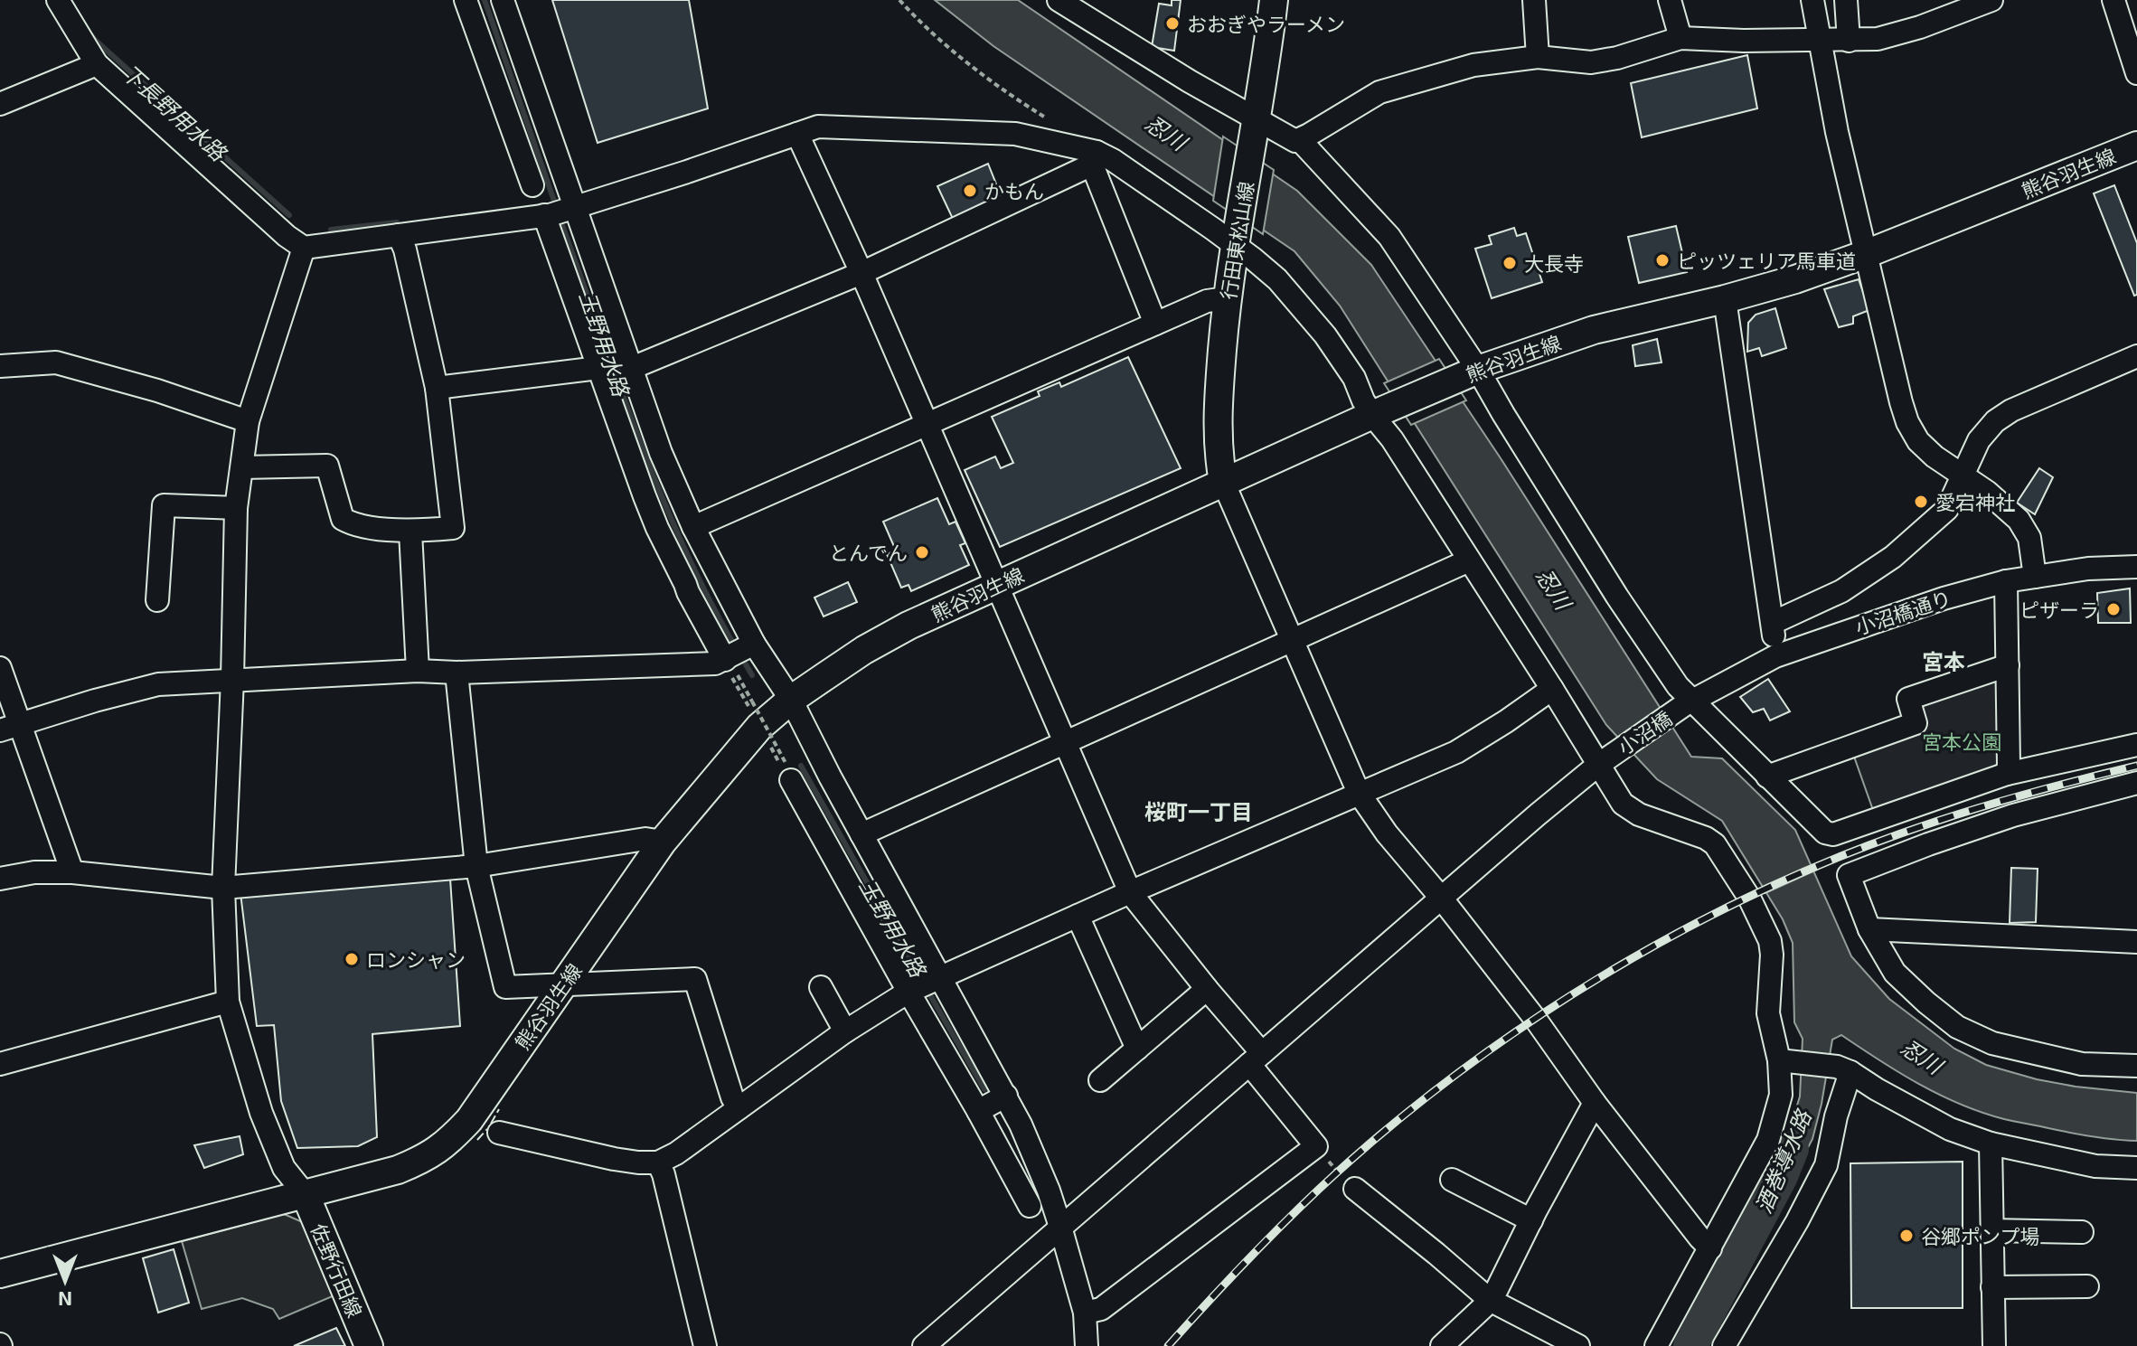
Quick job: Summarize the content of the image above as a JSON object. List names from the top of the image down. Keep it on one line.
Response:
{"streets":{"main road":["熊谷羽生線","行田東松山線","佐野行田線"],"street":["小沼橋通り","小沼橋"]},"crossings":[["熊谷羽生線","行田東松山線"],["熊谷羽生線","佐野行田線"],["小沼橋通り","小沼橋"]],"districts":["宮本","桜町一丁目"],"water":["下長野用水路","忍川","玉野用水路","酒巻導水路"],"parks":["宮本公園"],"places":["おおぎやラーメン","かもん","ピッツェリア馬車道","大長寺","愛宕神社","とんでん","ピザーラ","ロンシャン","谷郷ポンプ場"],"north":"bottom"}
